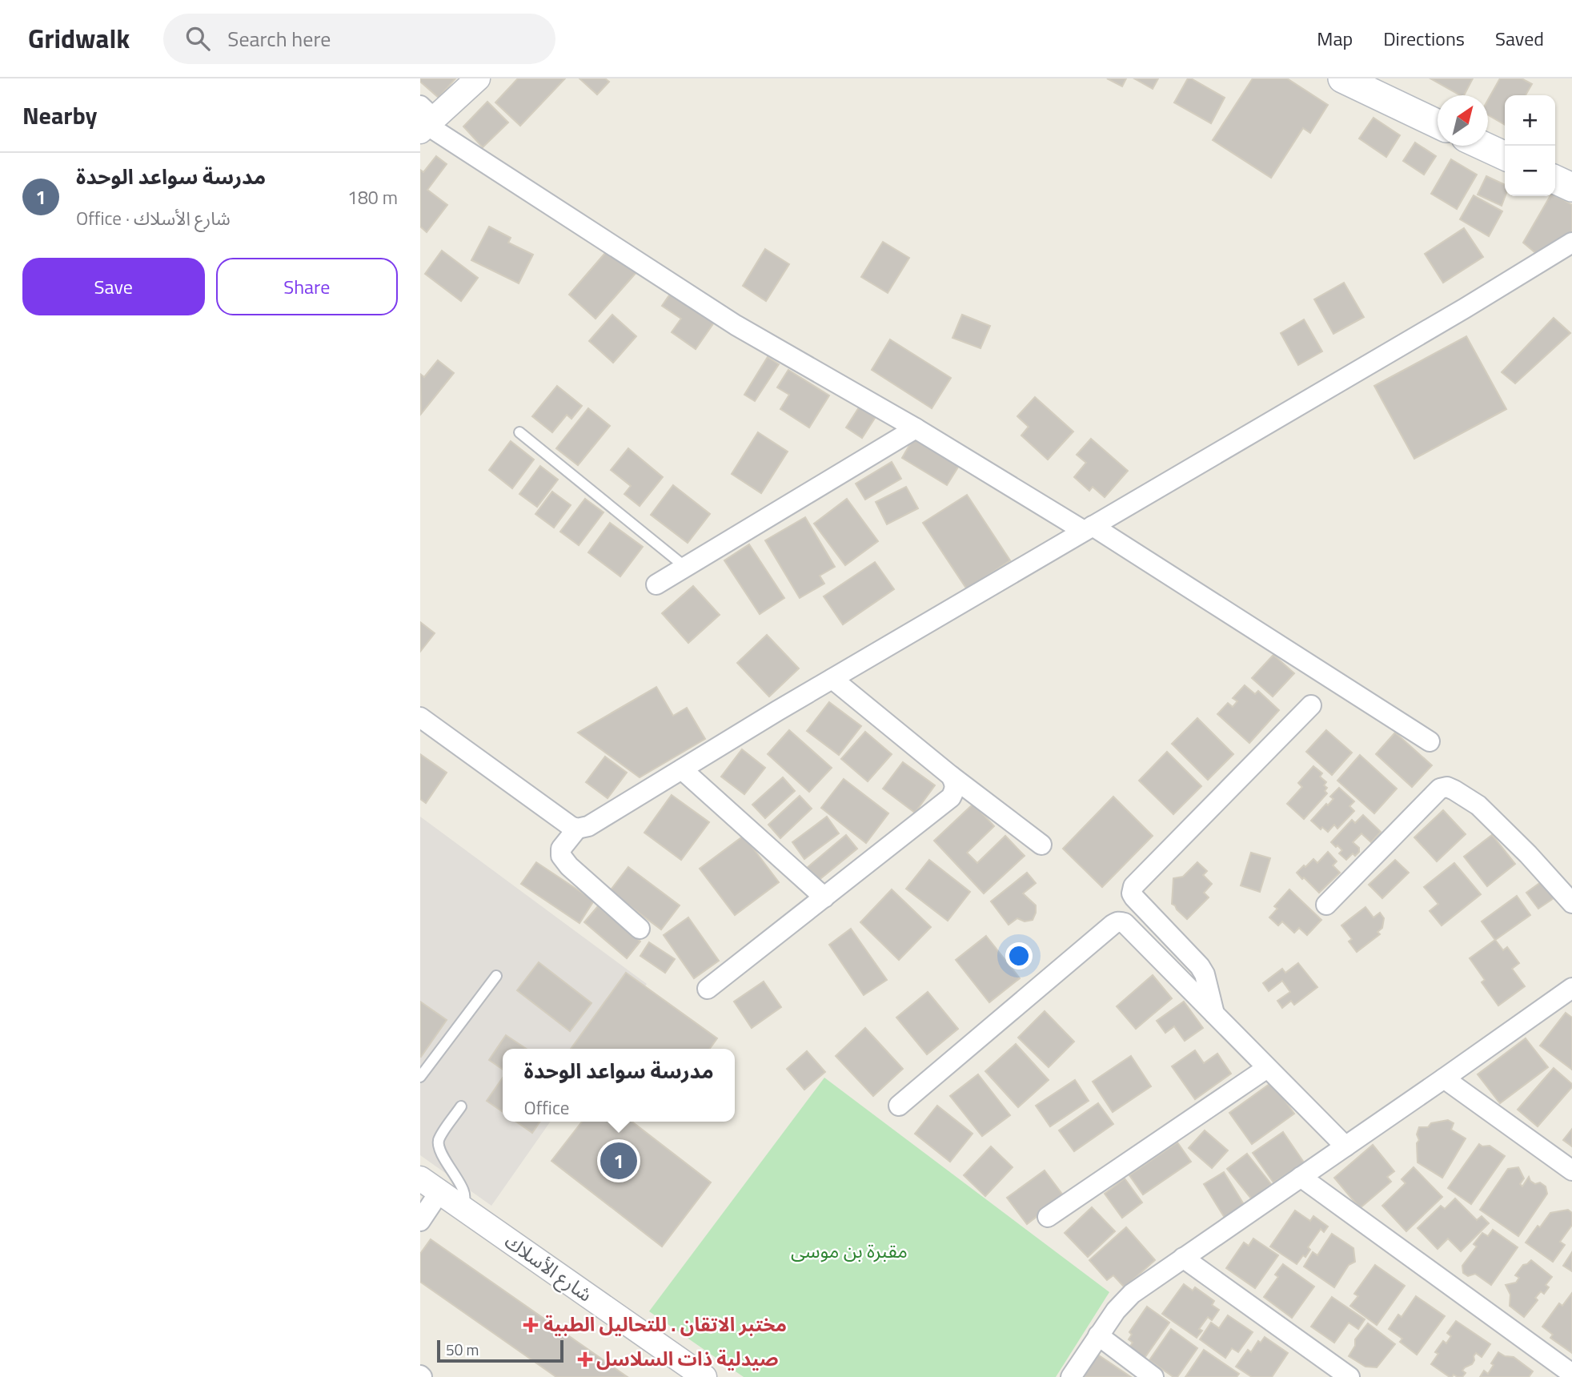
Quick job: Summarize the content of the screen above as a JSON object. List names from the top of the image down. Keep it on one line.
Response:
{"streets":{"street":["شارع الأسلاك"]},"parks":["مقبرة بن موسى"],"places":{"health":["مختبر اﻻتقان . للتحاليل الطبية","صيدلية ذات السلاسل"]},"scale_bar":"50 m","north":"top right","page":{"header":"Gridwalk","search":"Search here","nav":["Map","Directions","Saved"],"heading":"Nearby","map_buttons":["+","−"],"list":[{"mark":"1","name":"مدرسة سواعد الوحدة","note":"Office · شارع الأسلاك","value":"180 m"}],"buttons":["Save","Share"],"popup":["مدرسة سواعد الوحدة","Office"],"pins":"1","scale":"50 m"}}
